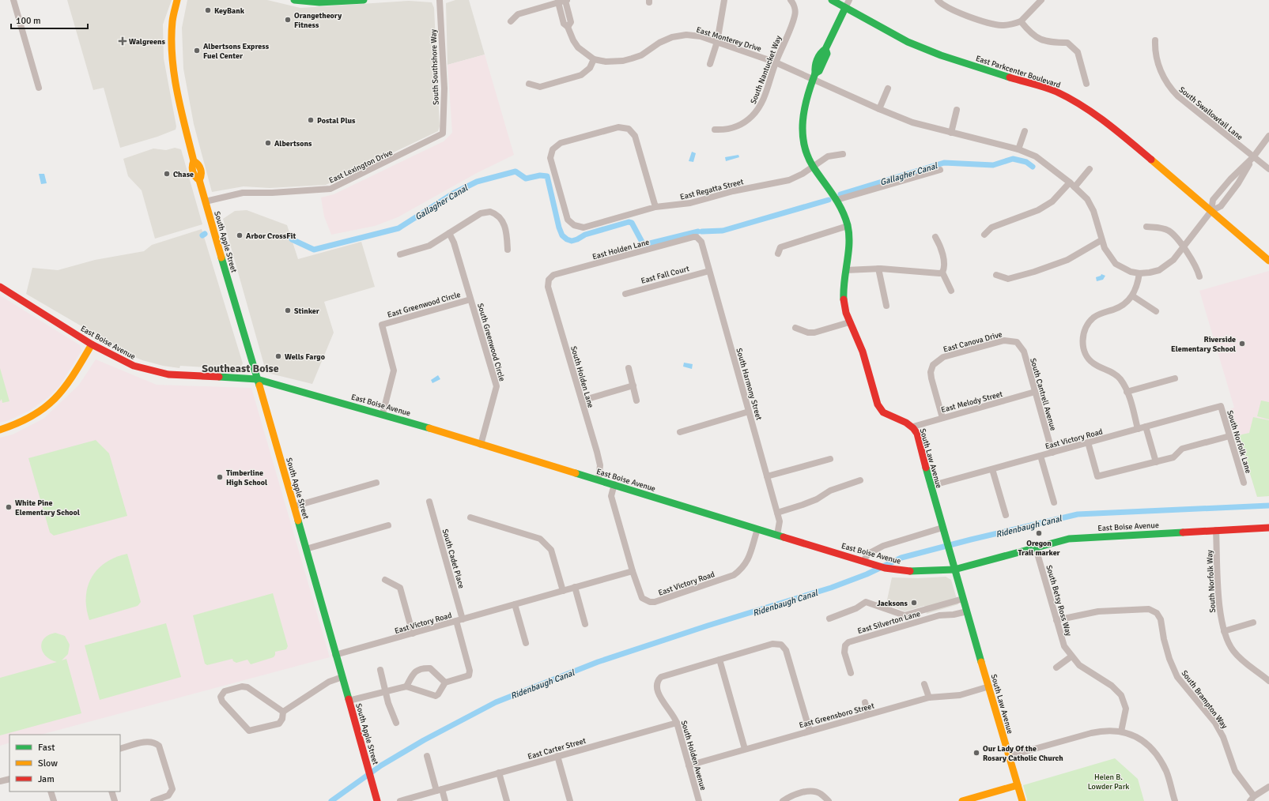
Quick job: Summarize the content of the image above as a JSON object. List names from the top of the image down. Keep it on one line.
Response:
{"streets":{"street":["East Monterey Drive","South Southshore Way","South Nantucket Way","East Parkcenter Boulevard","South Swallowtail Lane","East Lexington Drive","East Regatta Street","South Apple Street","East Holden Lane","East Fall Court","East Greenwood Circle","East Canova Drive","East Boise Avenue","South Greenwood Circle","South Holden Lane","South Harmony Street","South Cantrell Avenue","East Melody Street","East Victory Road","South Norfolk Lane","South Law Avenue","South Cadet Place","South Norfolk Way","South Betsy Ross Way","East Silverton Lane","South Brampton Way","East Greensboro Street","East Carter Street","South Holden Avenue"]},"crossings":[["East Monterey Drive","South Nantucket Way"],["East Monterey Drive","East Parkcenter Boulevard"],["East Monterey Drive","South Law Avenue"],["South Southshore Way","East Lexington Drive"],["East Parkcenter Boulevard","South Law Avenue"],["East Lexington Drive","South Apple Street"],["East Regatta Street","South Law Avenue"],["South Apple Street","East Boise Avenue"],["South Apple Street","East Victory Road"],["East Holden Lane","South Holden Lane"],["East Holden Lane","South Harmony Street"],["East Fall Court","South Harmony Street"],["East Greenwood Circle","East Boise Avenue"],["East Greenwood Circle","South Greenwood Circle"],["East Canova Drive","South Cantrell Avenue"],["East Canova Drive","East Melody Street"],["East Boise Avenue","South Greenwood Circle"],["East Boise Avenue","South Holden Lane"],["East Boise Avenue","South Harmony Street"],["East Boise Avenue","East Victory Road"],["East Boise Avenue","South Law Avenue"],["East Boise Avenue","South Norfolk Way"],["East Boise Avenue","South Betsy Ross Way"],["South Cantrell Avenue","East Melody Street"],["South Cantrell Avenue","East Victory Road"],["East Melody Street","South Law Avenue"],["East Victory Road","South Norfolk Lane"],["East Victory Road","South Law Avenue"],["East Victory Road","South Cadet Place"],["South Law Avenue","East Silverton Lane"],["South Law Avenue","East Greensboro Street"],["South Betsy Ross Way","South Brampton Way"],["East Greensboro Street","South Holden Avenue"],["East Carter Street","South Holden Avenue"]],"districts":["Southeast Boise"],"water":["Gallagher Canal","Ridenbaugh Canal"],"parks":["Helen B. Lowder Park"],"places":{"other":["KeyBank","Orangetheory Fitness","Albertsons Express Fuel Center","Postal Plus","Albertsons","Chase","Arbor CrossFit","Stinker","Riverside Elementary School","Wells Fargo","Timberline High School","White Pine Elementary School","Oregon Trail marker","Jacksons","Our Lady Of the Rosary Catholic Church"],"health":["Walgreens"]},"legend":["Fast","Slow","Jam"],"scale_bar":"100 m"}
